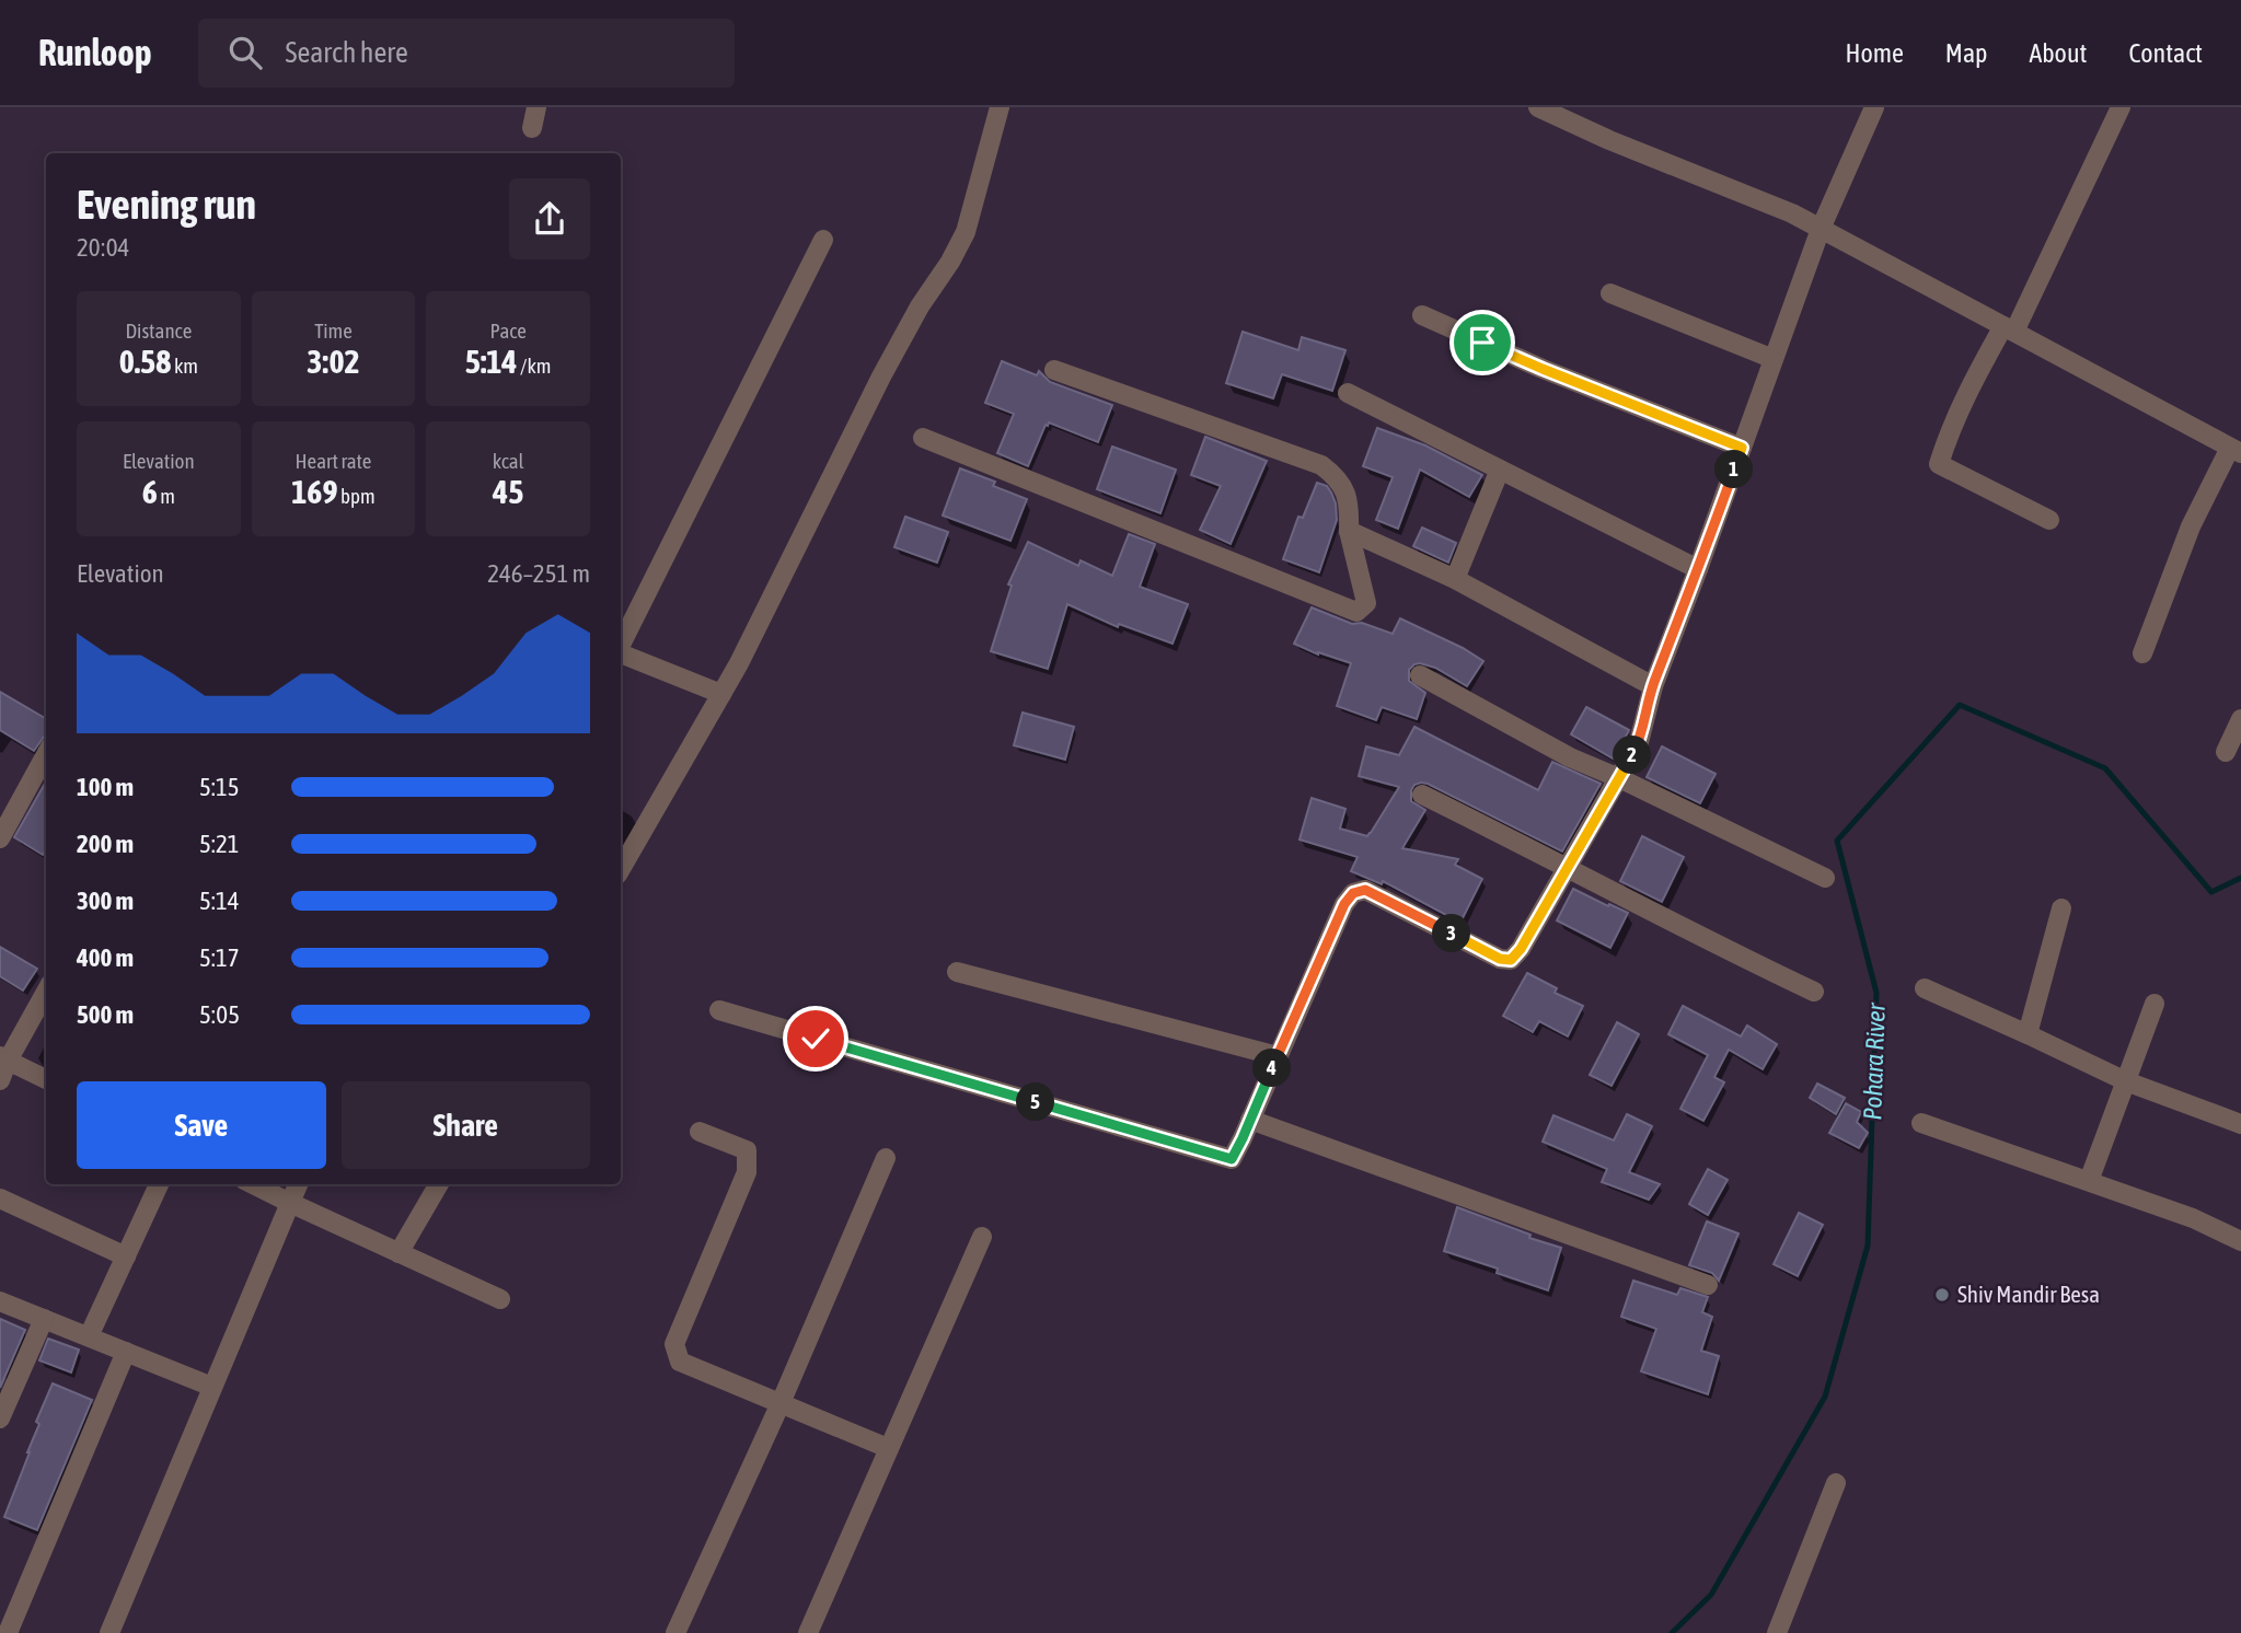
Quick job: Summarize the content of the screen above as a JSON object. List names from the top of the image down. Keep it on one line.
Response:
{"water":["Pohara River"],"places":["Shiv Mandir Besa"],"page":{"header":"Runloop","search":"Search here","nav":["Home","Map","About","Contact"],"heading":["Evening run","20:04"],"stats":[["Distance","0.58 km"],["Time","3:02"],["Pace","5:14 /km"],["Elevation","6 m"],["Heart rate","169 bpm"],["kcal","45"]],"pins":["1","2","3","4","5"],"chart":["Elevation","246–251 m"],"list":[{"name":"100 m","note":"5:15"},{"name":"200 m","note":"5:21"},{"name":"300 m","note":"5:14"},{"name":"400 m","note":"5:17"},{"name":"500 m","note":"5:05"}],"buttons":["Save","Share"]}}
